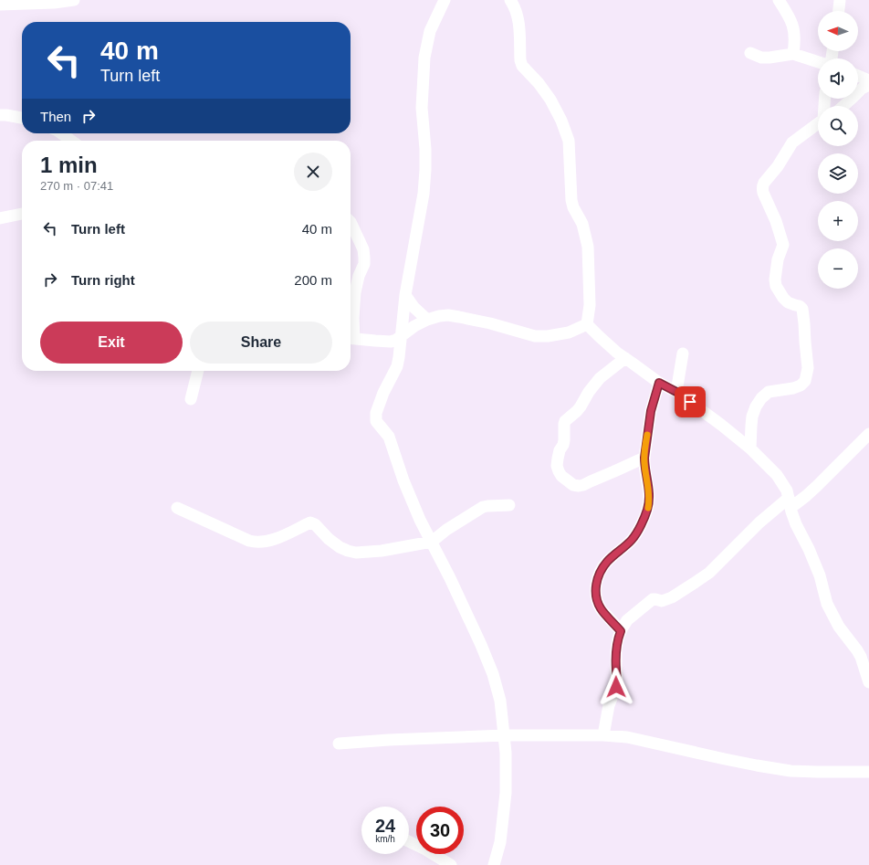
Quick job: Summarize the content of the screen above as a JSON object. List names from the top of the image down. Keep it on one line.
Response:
{"north":"left","page":{"map_buttons":["+","−"],"turn":["40 m","Turn left"],"then":"Then","heading":["1 min","270 m · 07:41"],"list":[{"name":"Turn left","value":"40 m"},{"name":"Turn right","value":"200 m"}],"buttons":["Exit","Share"],"speed":"24 km/h","limit":"30"}}
